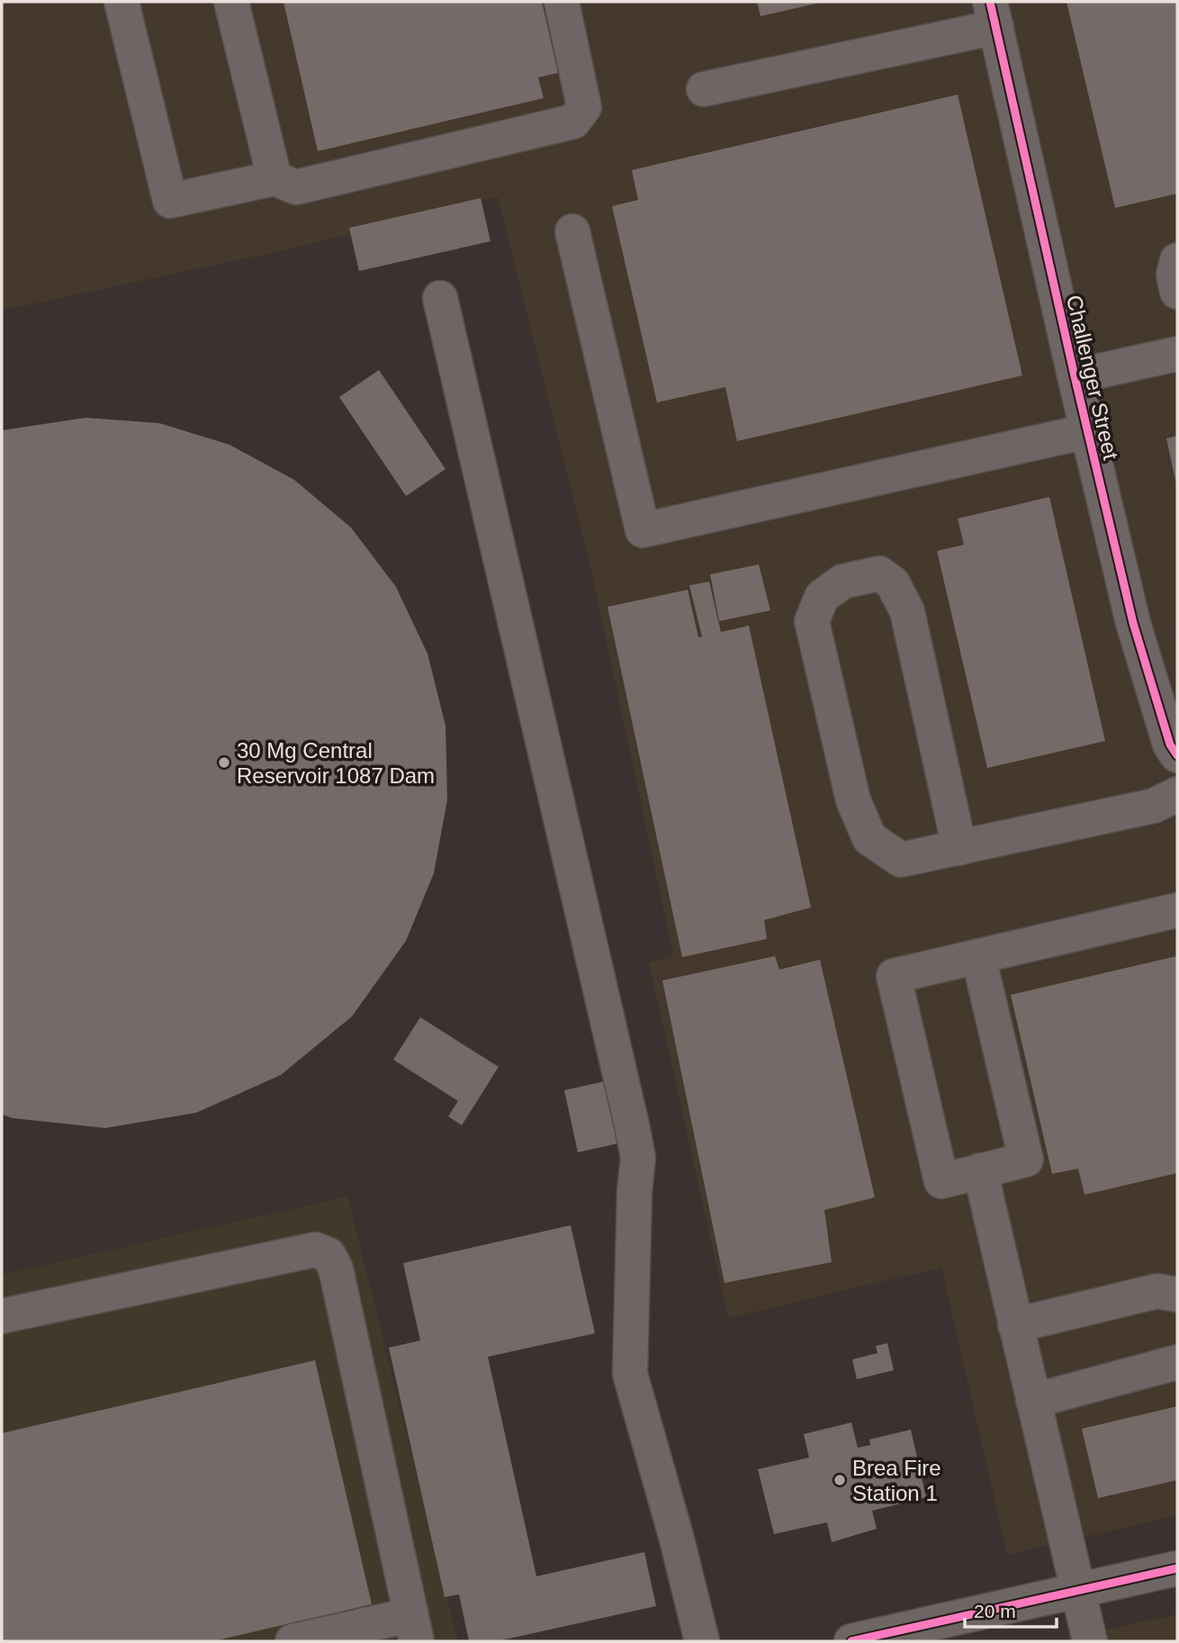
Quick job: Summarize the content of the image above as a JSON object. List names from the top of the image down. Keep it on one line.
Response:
{"streets":{"street":["Challenger Street"]},"places":["30 Mg Central Reservoir 1087 Dam","Brea Fire Station 1"],"scale_bar":"20 m"}
